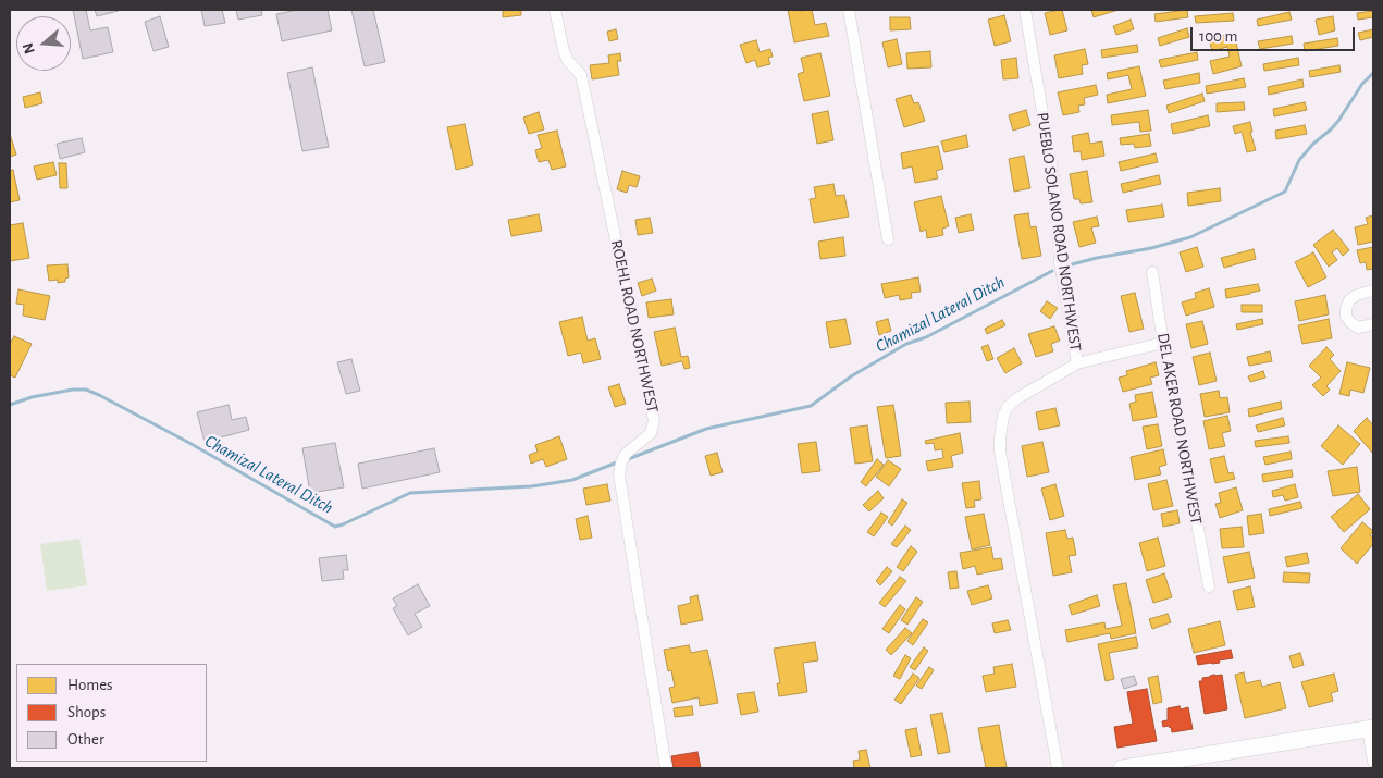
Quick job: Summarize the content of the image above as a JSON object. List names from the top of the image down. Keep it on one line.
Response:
{"streets":{"street":["PUEBLO SOLANO ROAD NORTHWEST","ROEHL ROAD NORTHWEST","DEL AKER ROAD NORTHWEST"]},"water":["Chamizal Lateral Ditch"],"legend":["Homes","Shops","Other"],"scale_bar":"100 m","north":"left"}
